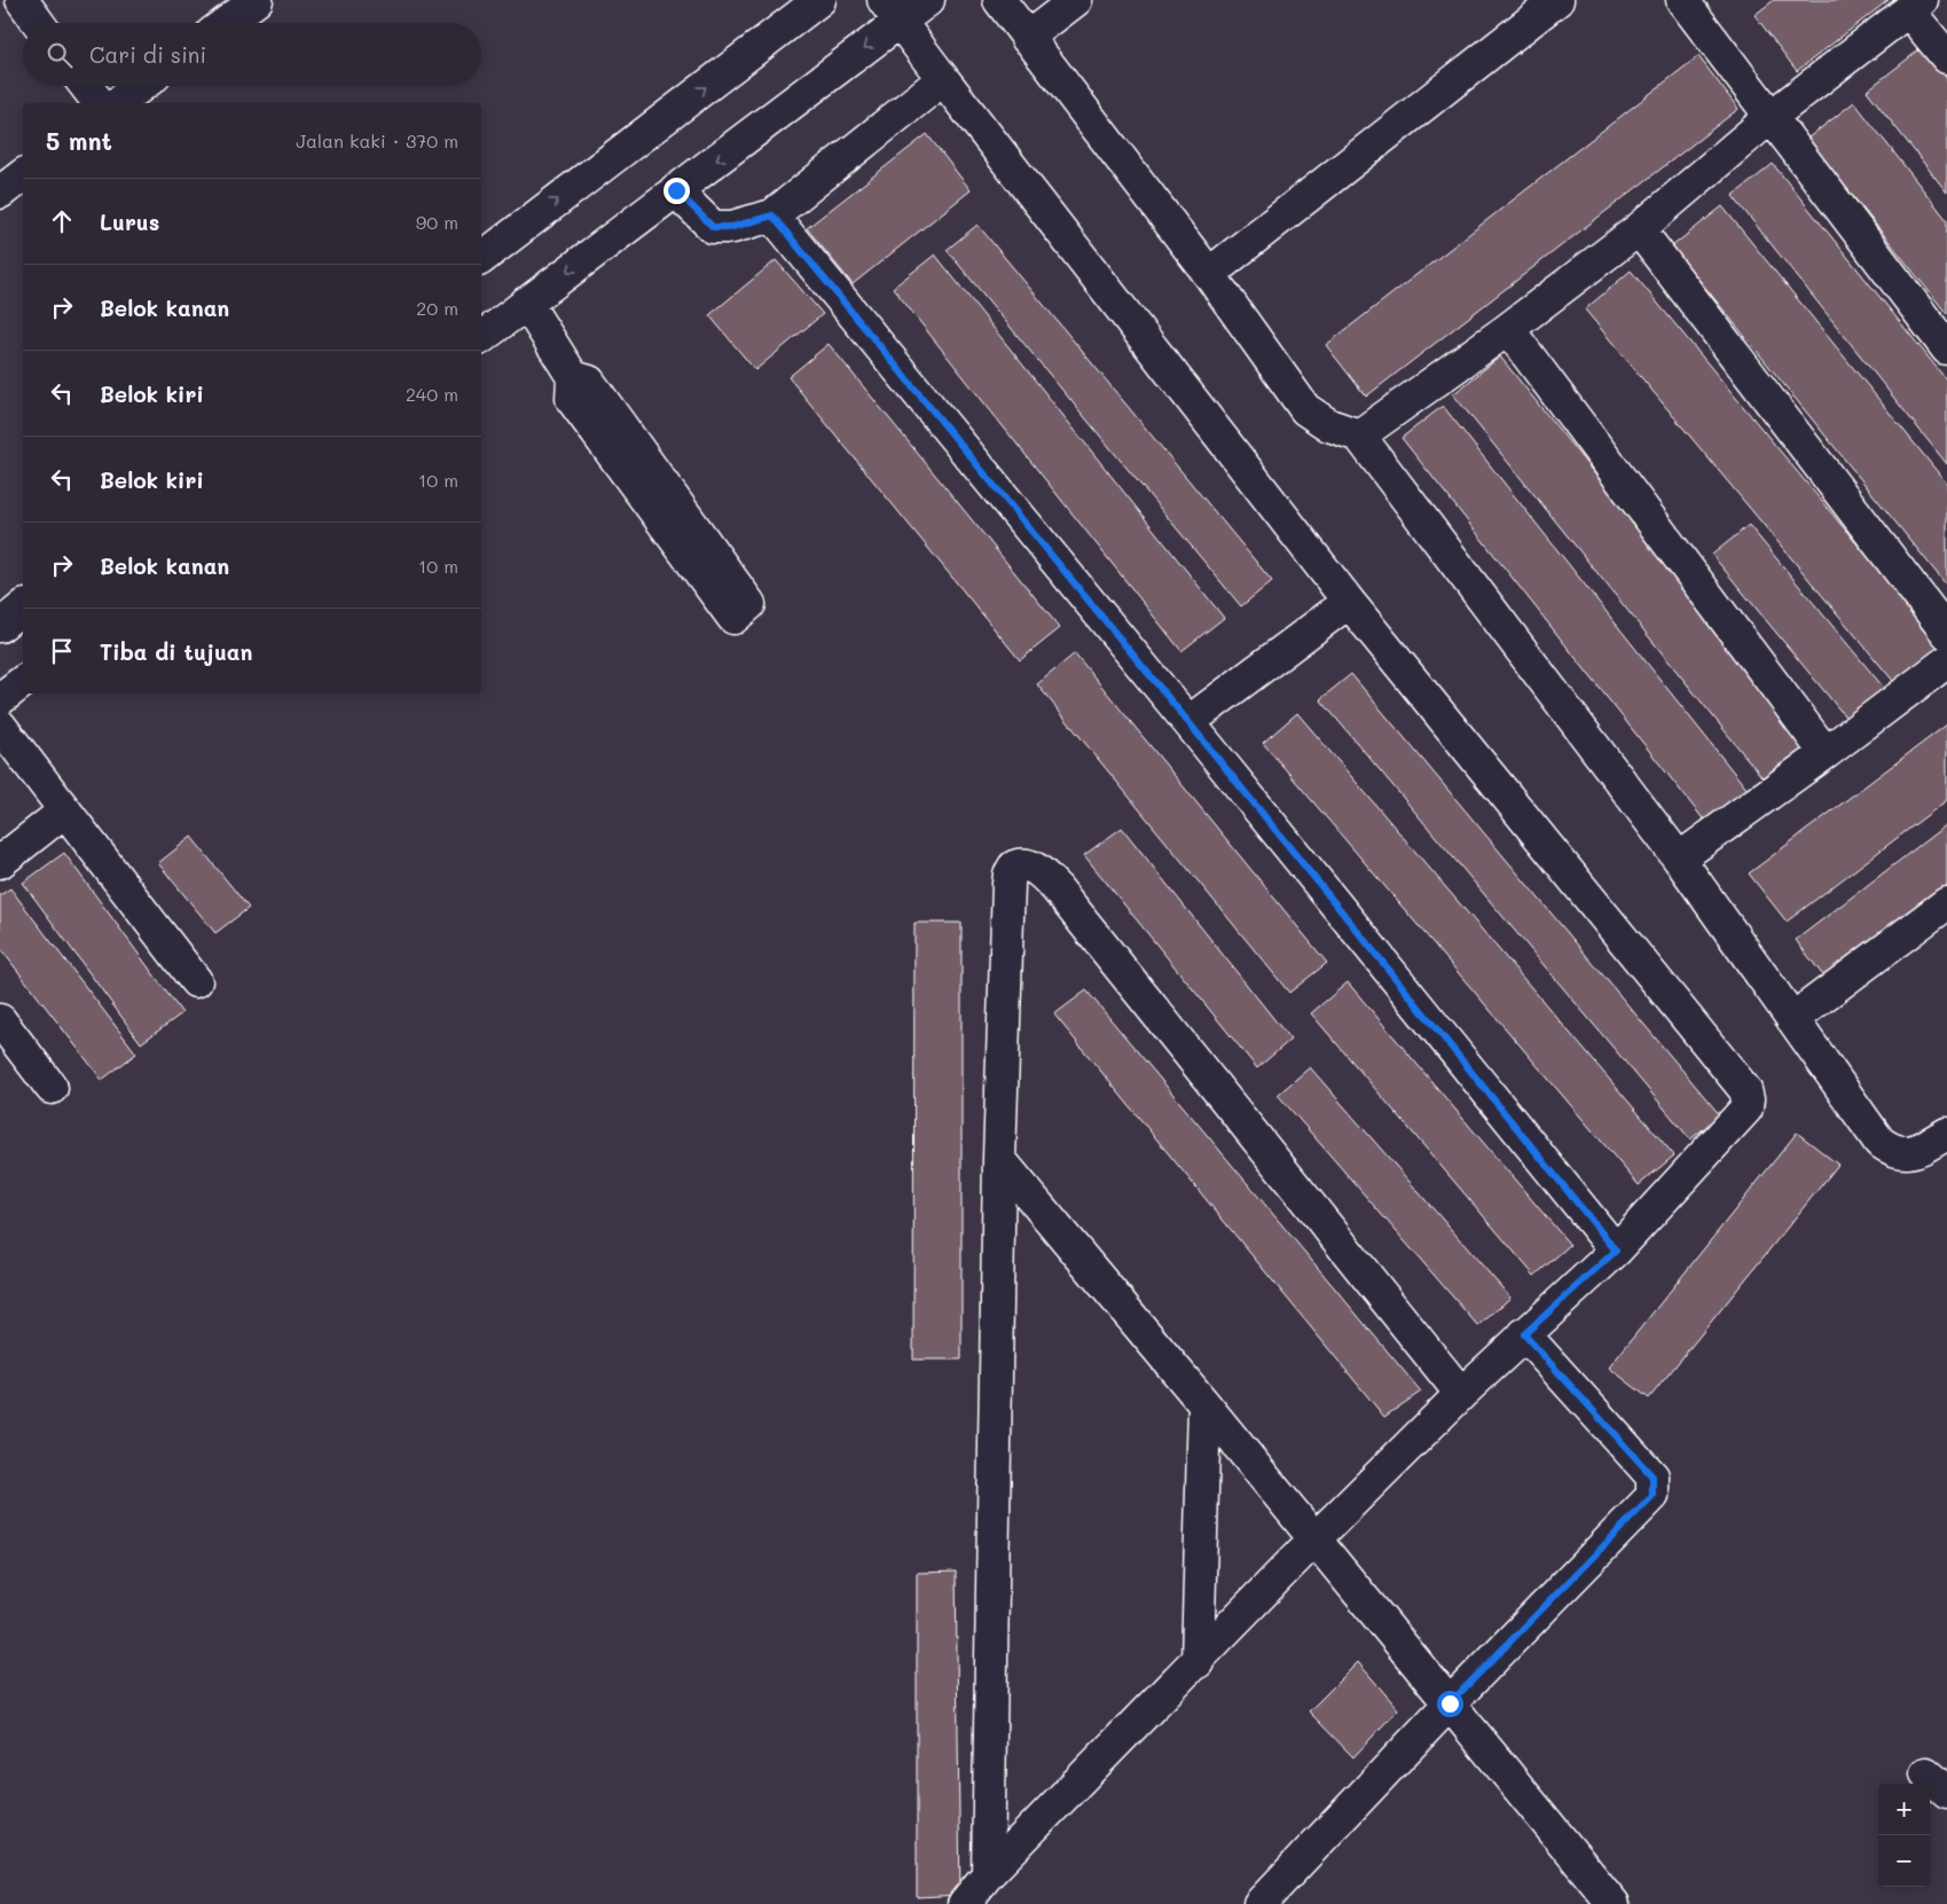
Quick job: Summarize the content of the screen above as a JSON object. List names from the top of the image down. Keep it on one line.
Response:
{"page":{"search":"Cari di sini","heading":["5 mnt","Jalan kaki · 370 m"],"list":[["Lurus","90 m"],["Belok kanan","20 m"],["Belok kiri","240 m"],["Belok kiri","10 m"],["Belok kanan","10 m"],"Tiba di tujuan"],"map_buttons":["+","−"]}}
